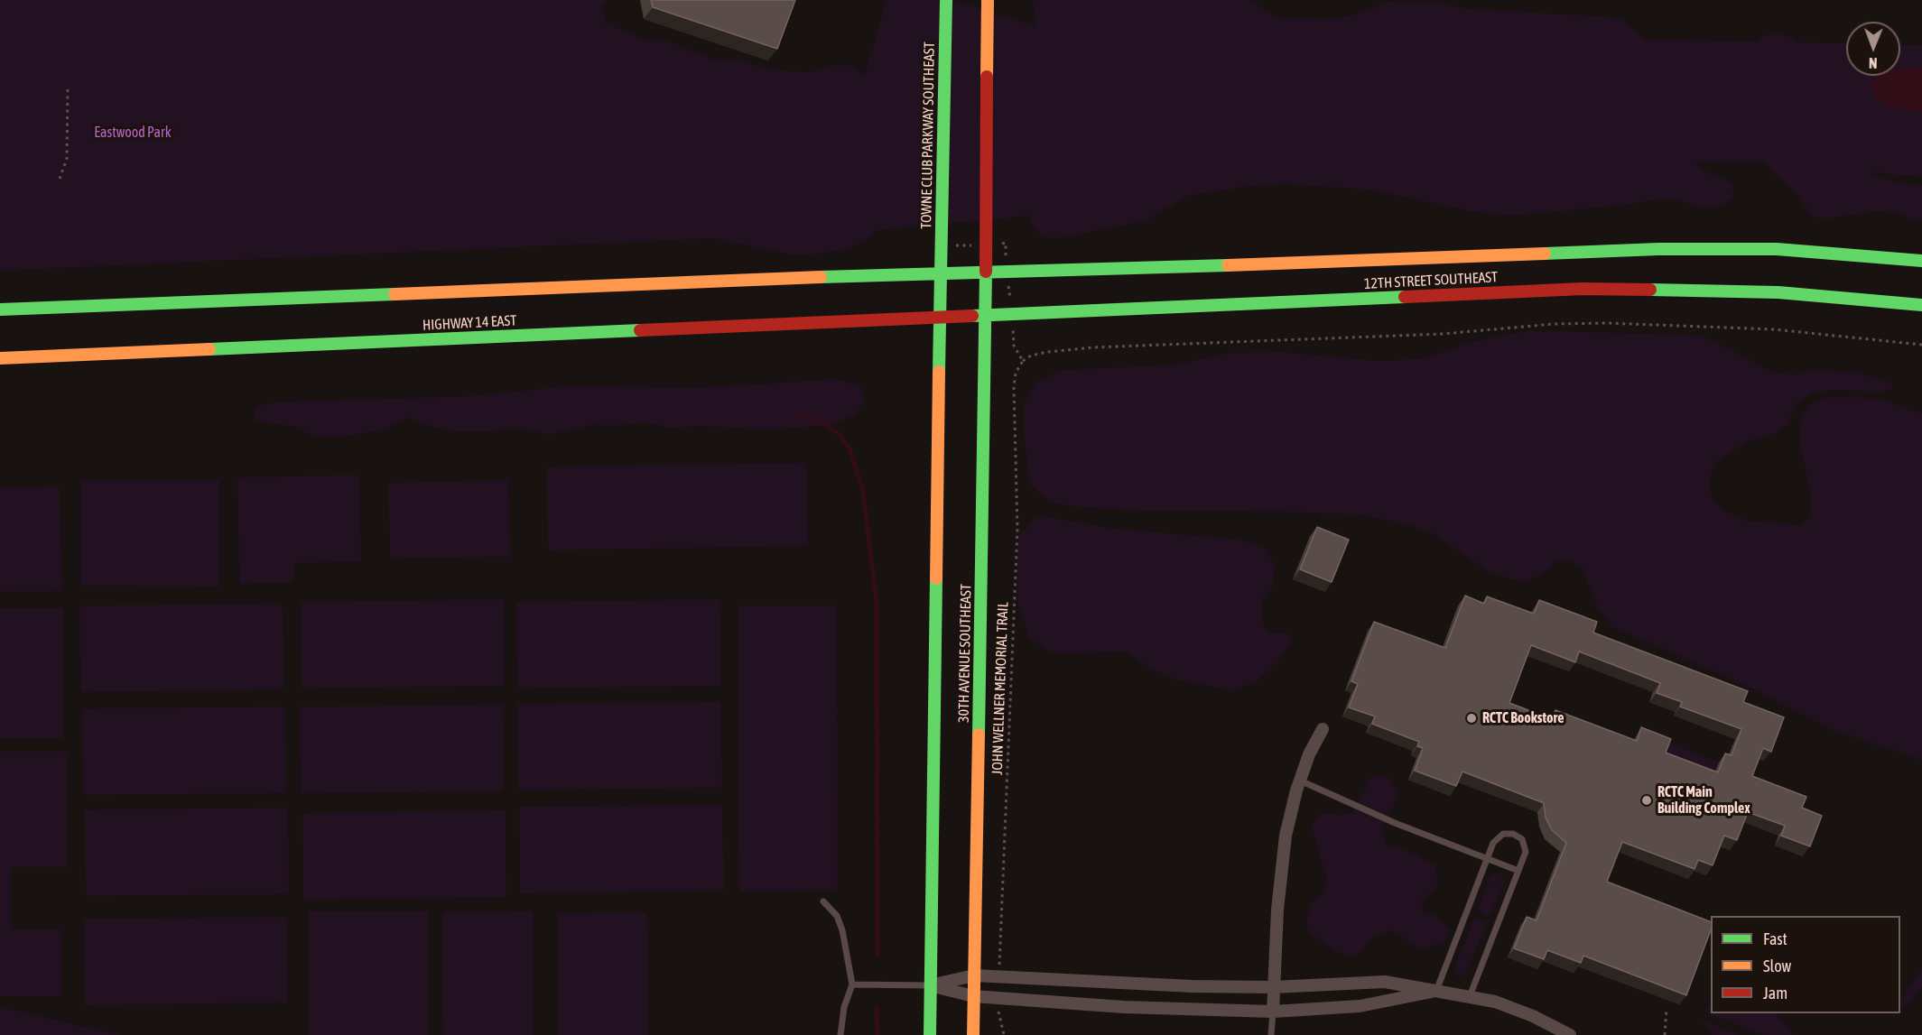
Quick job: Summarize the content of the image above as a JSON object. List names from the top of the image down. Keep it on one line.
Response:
{"streets":{"main road":["TOWNE CLUB PARKWAY SOUTHEAST","12TH STREET SOUTHEAST","HIGHWAY 14 EAST","30TH AVENUE SOUTHEAST"],"path":["JOHN WELLNER MEMORIAL TRAIL"]},"crossings":[["TOWNE CLUB PARKWAY SOUTHEAST","12TH STREET SOUTHEAST"],["TOWNE CLUB PARKWAY SOUTHEAST","30TH AVENUE SOUTHEAST"],["12TH STREET SOUTHEAST","HIGHWAY 14 EAST"],["12TH STREET SOUTHEAST","30TH AVENUE SOUTHEAST"],["HIGHWAY 14 EAST","30TH AVENUE SOUTHEAST"]],"parks":["Eastwood Park"],"places":["RCTC Bookstore","RCTC Main Building Complex"],"legend":["Fast","Slow","Jam"],"north":"bottom"}
